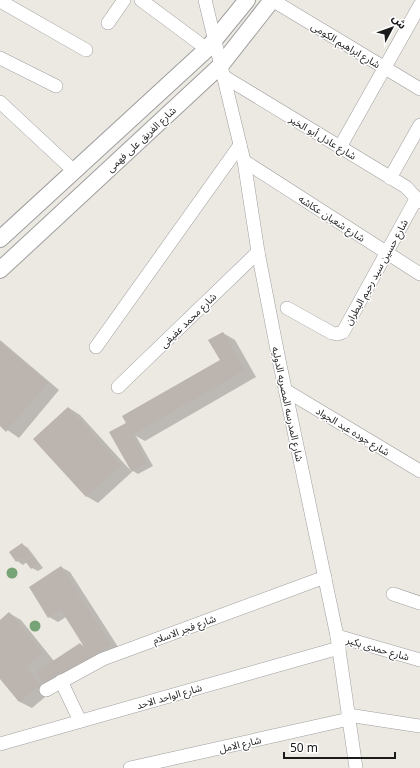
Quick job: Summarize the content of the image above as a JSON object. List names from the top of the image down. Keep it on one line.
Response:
{"streets":{"street":["شارع ابراهيم الكومى","شارع عادل أبو الخير","شارع الفريق على فهمى","شارع شعبان عكاشه","شارع حسين سيد رحيم البطران","شارع محمد عفيفى","شارع المدرسه المصريه الدوليه","شارع جوده عبد الجواد","شارع فجر الاسلام","شارع حمدى بكير","شارع الواحد الاحد","شارع الامل"]},"crossings":[["شارع ابراهيم الكومى","شارع الفريق على فهمى"],["شارع عادل أبو الخير","شارع الفريق على فهمى"],["شارع عادل أبو الخير","شارع حسين سيد رحيم البطران"],["شارع عادل أبو الخير","شارع المدرسه المصريه الدوليه"],["شارع الفريق على فهمى","شارع المدرسه المصريه الدوليه"],["شارع شعبان عكاشه","شارع حسين سيد رحيم البطران"],["شارع شعبان عكاشه","شارع المدرسه المصريه الدوليه"],["شارع محمد عفيفى","شارع المدرسه المصريه الدوليه"],["شارع المدرسه المصريه الدوليه","شارع جوده عبد الجواد"],["شارع المدرسه المصريه الدوليه","شارع فجر الاسلام"],["شارع المدرسه المصريه الدوليه","شارع حمدى بكير"],["شارع المدرسه المصريه الدوليه","شارع الواحد الاحد"],["شارع المدرسه المصريه الدوليه","شارع الامل"],["شارع حمدى بكير","شارع الواحد الاحد"]],"scale_bar":"50 m","north":"top right"}
